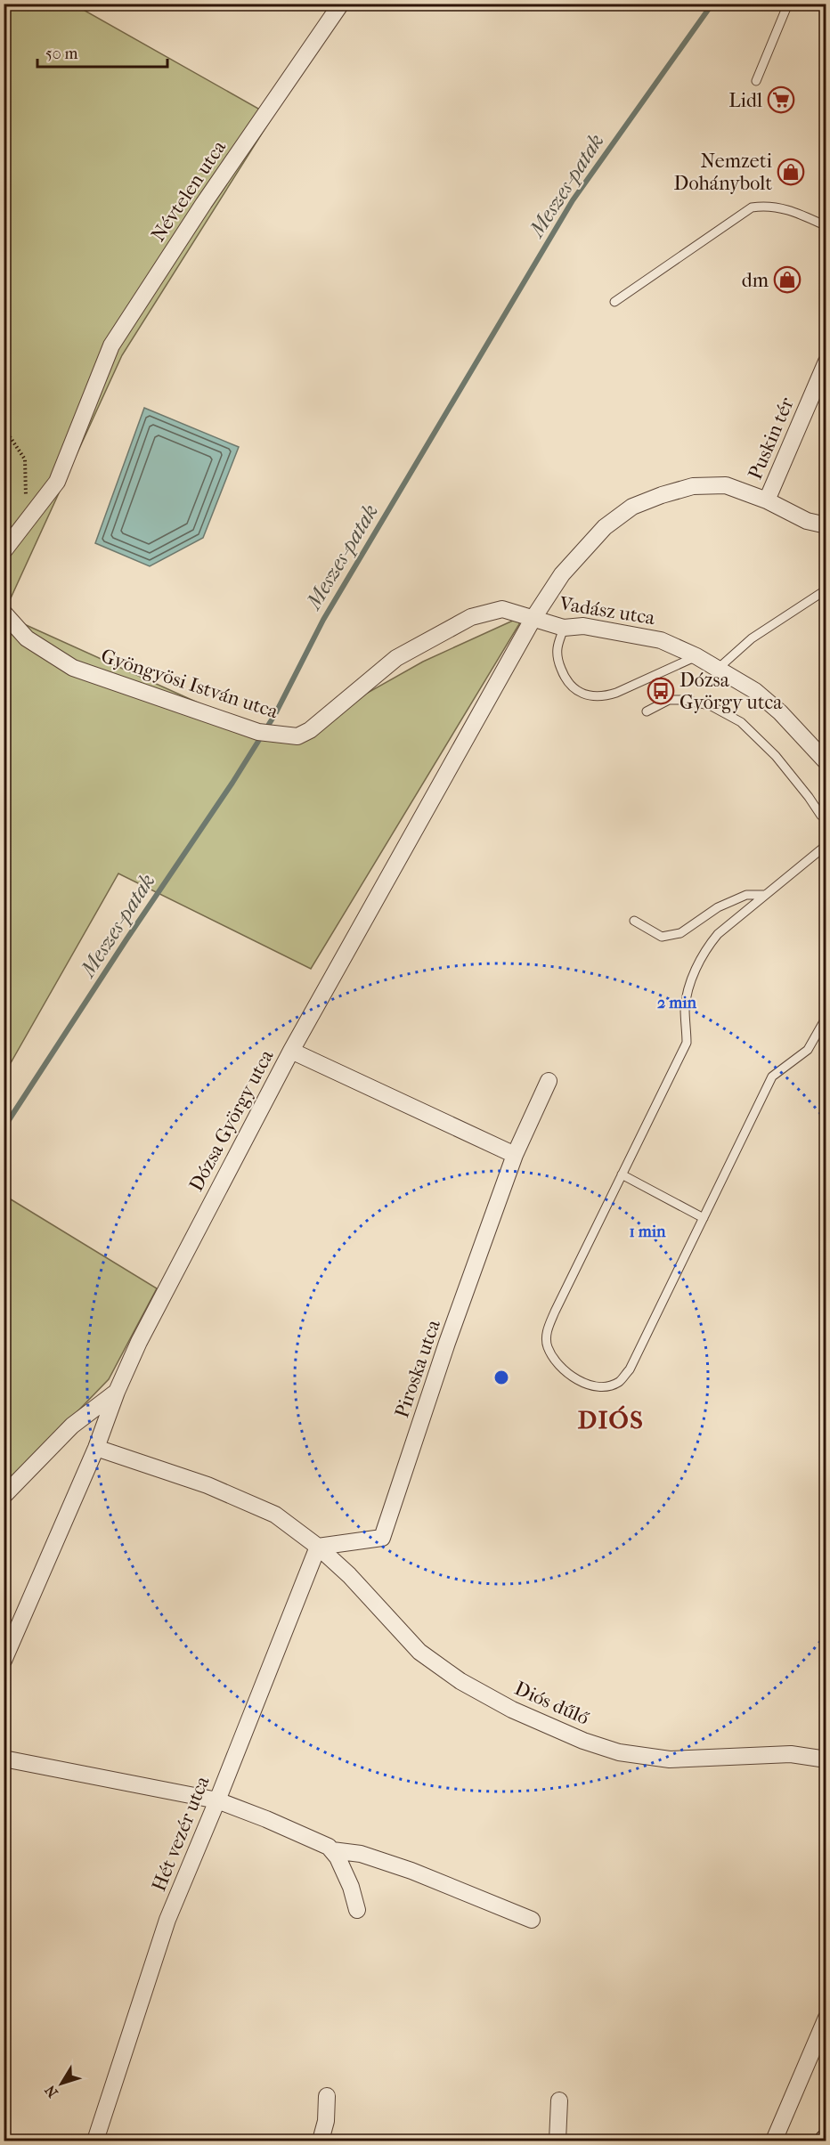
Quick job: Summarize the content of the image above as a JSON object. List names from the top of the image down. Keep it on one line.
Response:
{"streets":{"street":["Névtelen utca","Puskin tér","Vadász utca","Gyöngyösi István utca","Dózsa György utca","Piroska utca","Diós dűlő","Hét vezér utca"]},"crossings":[["Vadász utca","Gyöngyösi István utca"],["Vadász utca","Dózsa György utca"],["Gyöngyösi István utca","Dózsa György utca"],["Piroska utca","Diós dűlő"],["Piroska utca","Hét vezér utca"],["Diós dűlő","Hét vezér utca"]],"districts":["DIÓS"],"water":["Meszes-patak"],"places":{"supermarket":["Lidl"],"shop":["Nemzeti Dohánybolt","dm"],"bus stop":["Dózsa György utca"]},"scale_bar":"50 m","north":"bottom left","rings":["2 min","1 min"]}
